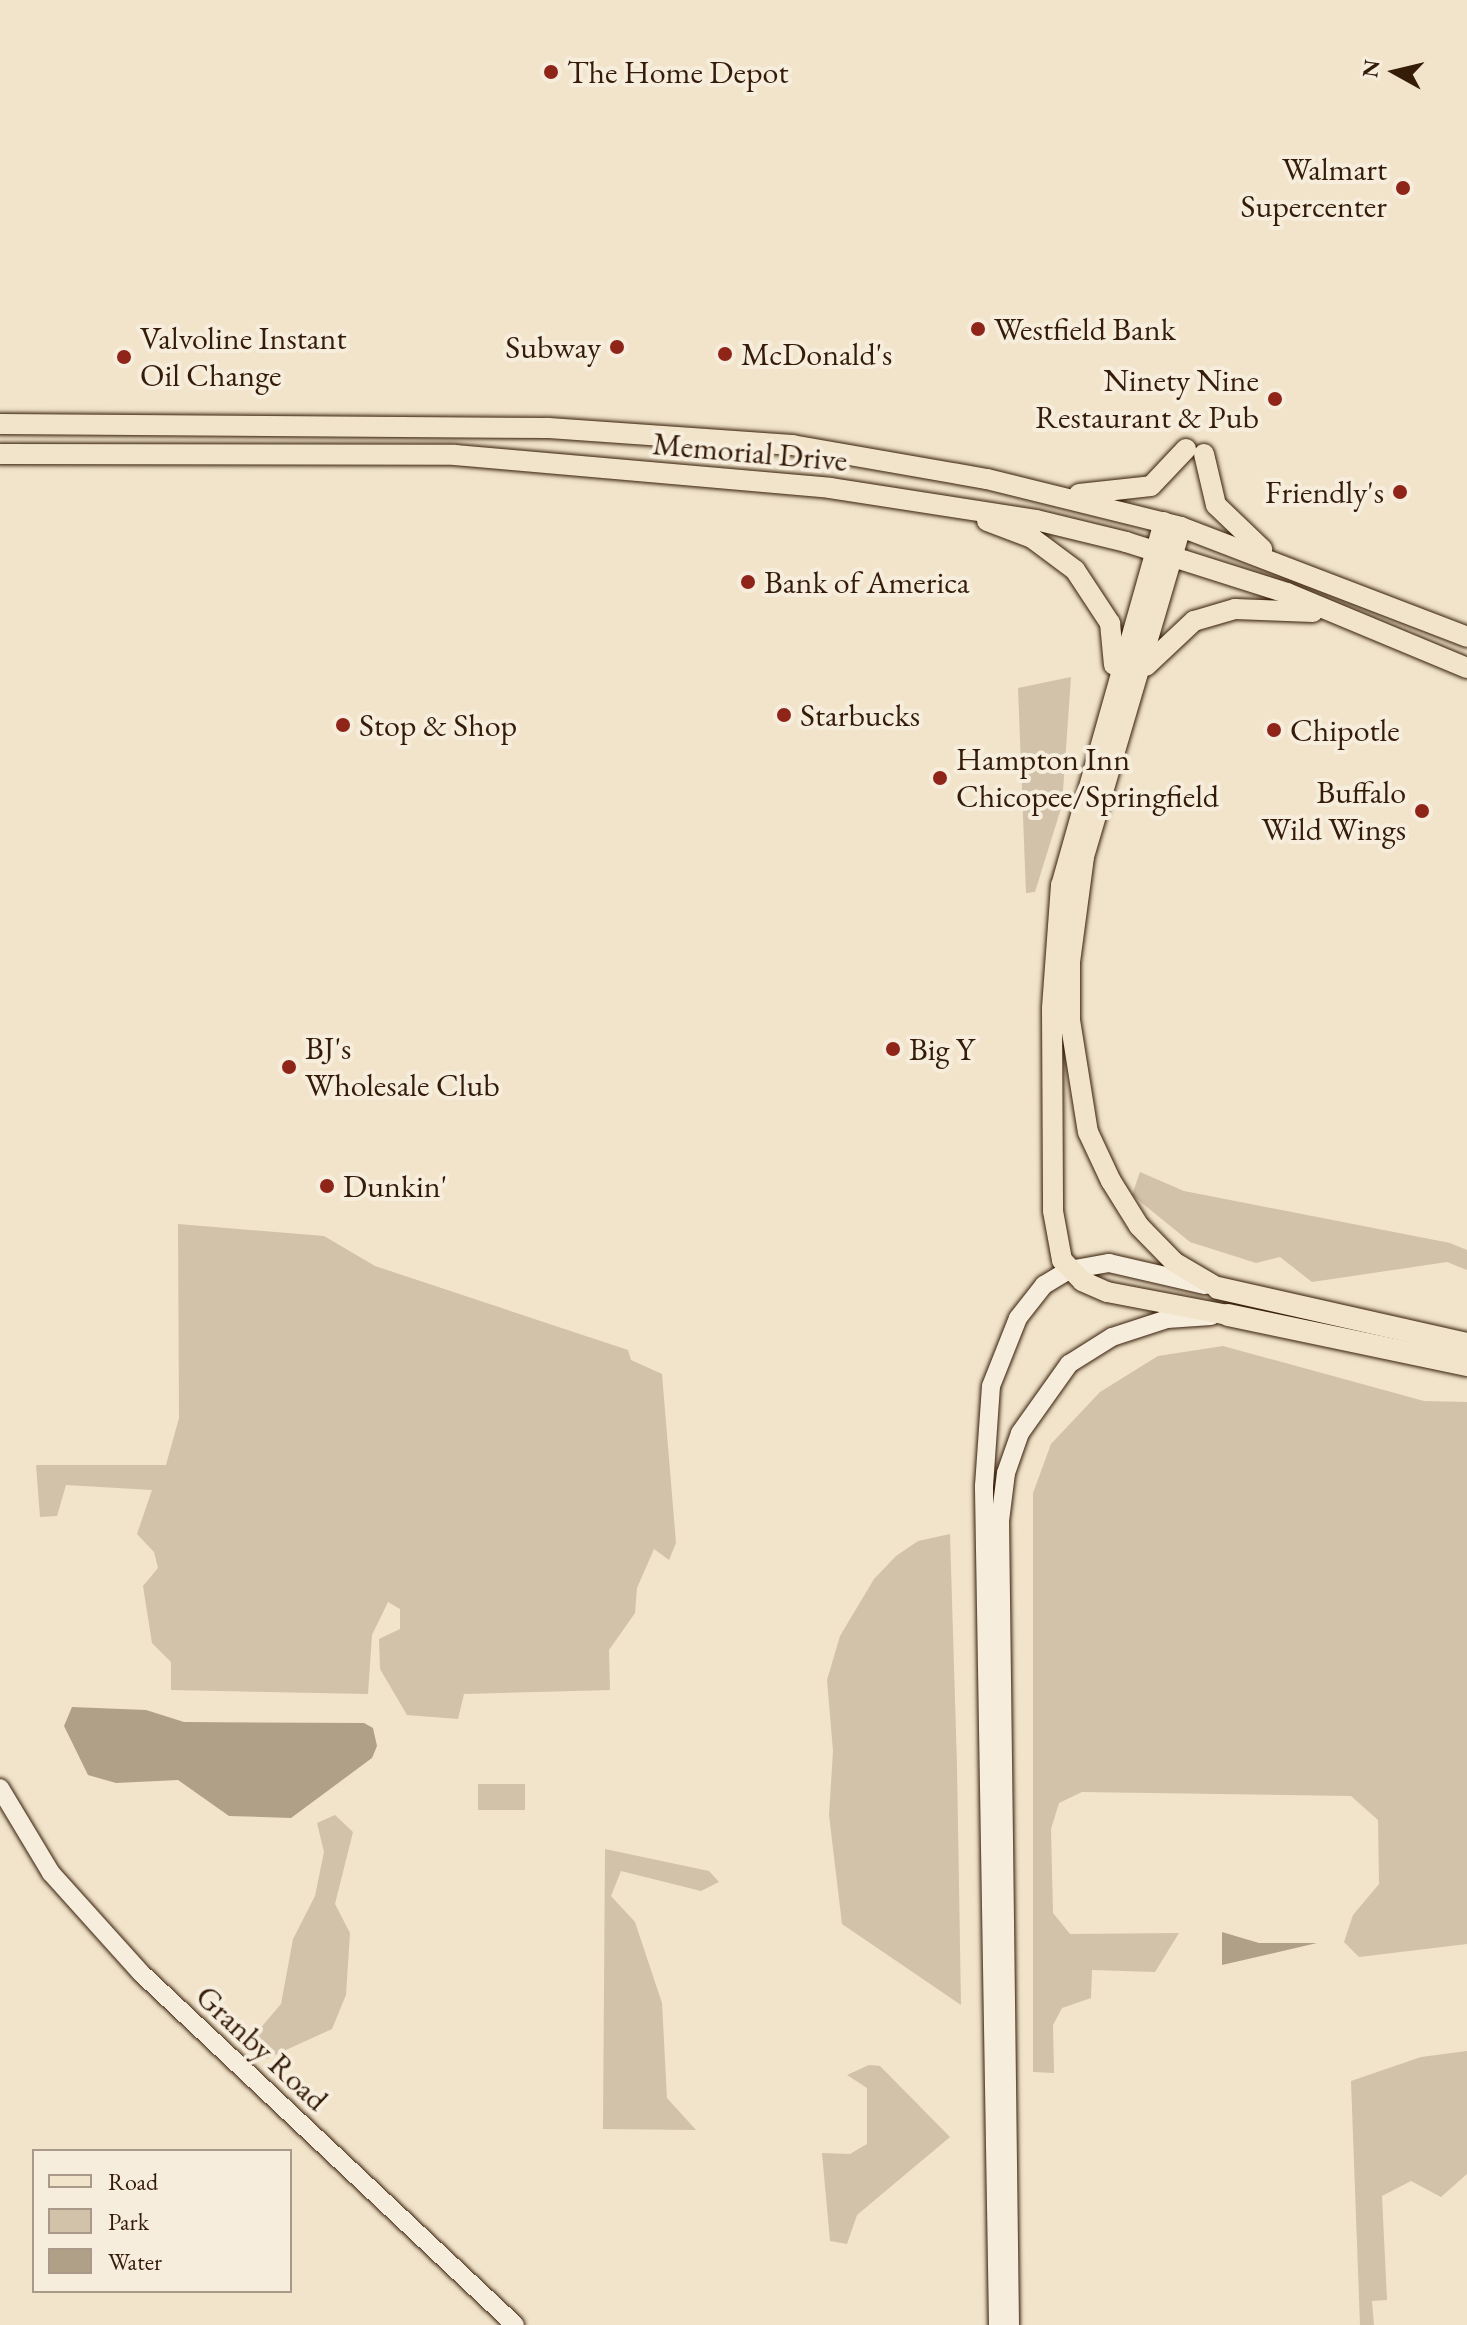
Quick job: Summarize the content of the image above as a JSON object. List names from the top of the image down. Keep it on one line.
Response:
{"streets":{"main road":["Memorial Drive","Granby Road"]},"places":["The Home Depot","Walmart Supercenter","Westfield Bank","Subway","McDonald's","Valvoline Instant Oil Change","Ninety Nine Restaurant & Pub","Friendly's","Bank of America","Starbucks","Stop & Shop","Chipotle","Hampton Inn Chicopee/Springfield","Buffalo Wild Wings","Big Y","BJ's Wholesale Club","Dunkin'"],"legend":["Road","Park","Water"],"north":"left"}
